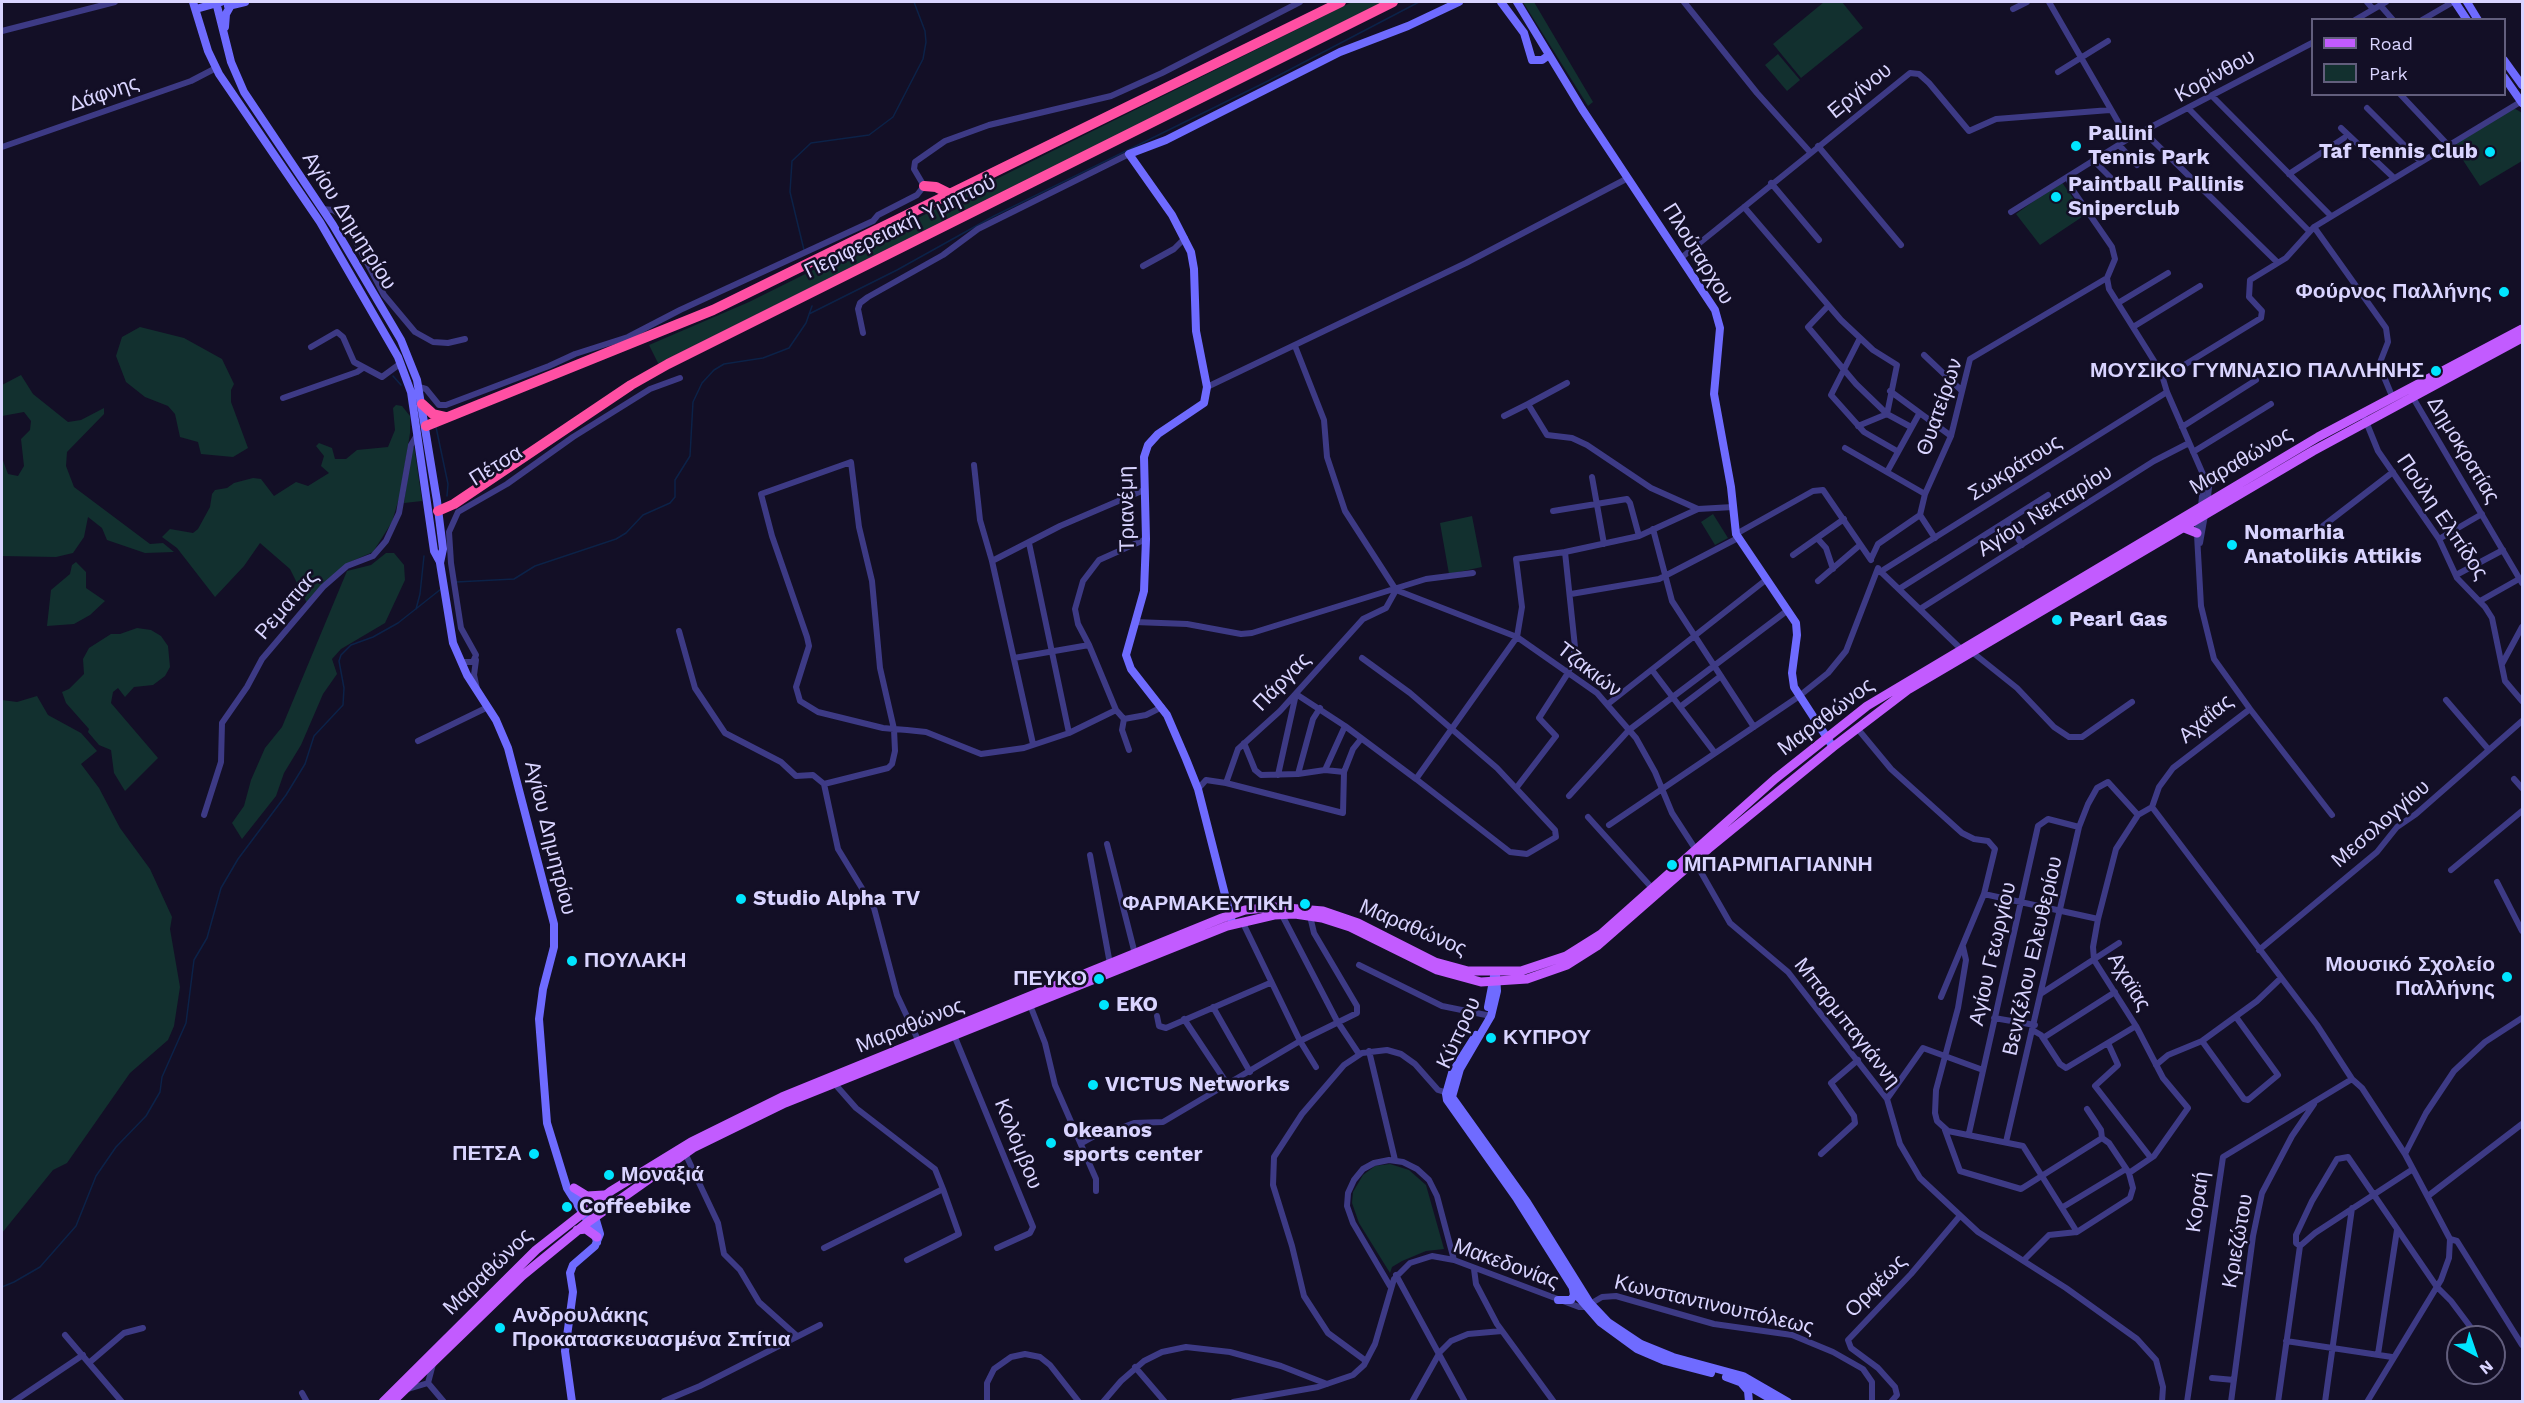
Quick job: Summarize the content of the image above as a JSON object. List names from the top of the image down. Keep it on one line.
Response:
{"streets":{"highway":["Περιφερειακή Υμηττού"],"main road":["Μαραθώνος"],"street":["Κορίνθου","Εργίνου","Δάφνης","Αγίου Δημητρίου","Πλούταρχου","Θυατείρων","Δημοκρατίας","Πέτσα","Σωκράτους","Τριανέμη","Αγίου Νεκταρίου","Πούλη Ελπίδος","Ρεματιας","Τζακιών","Πάργας","Αχαΐας","Μεσολογγίου","Αγίου Γεωργίου","Βενιζέλου Ελευθερίου","Αχαϊας","Μπαρμπαγιάννη","Κύπρου","Κολόμβου","Κοραή","Κριεζώτου","Μακεδονίας","Ορφέως","Κωνσταντινουπόλεως"]},"crossings":[["Εργίνου","Πλούταρχου"],["Δάφνης","Αγίου Δημητρίου"],["Αγίου Δημητρίου","Περιφερειακή Υμηττού"],["Αγίου Δημητρίου","Πέτσα"],["Αγίου Δημητρίου","Ρεματιας"],["Πλούταρχου","Μαραθώνος"],["Δημοκρατίας","Μαραθώνος"],["Μαραθώνος","Τριανέμη"],["Μαραθώνος","Πούλη Ελπίδος"],["Μαραθώνος","Τζακιών"],["Μαραθώνος","Αχαΐας"],["Μαραθώνος","Μπαρμπαγιάννη"],["Μαραθώνος","Κύπρου"],["Μαραθώνος","Κολόμβου"],["Τζακιών","Πάργας"],["Αχαΐας","Αχαϊας"],["Αγίου Γεωργίου","Βενιζέλου Ελευθερίου"],["Βενιζέλου Ελευθερίου","Αχαϊας"],["Μπαρμπαγιάννη","Ορφέως"],["Κύπρου","Μακεδονίας"],["Κύπρου","Κωνσταντινουπόλεως"],["Κοραή","Κριεζώτου"],["Μακεδονίας","Κωνσταντινουπόλεως"]],"places":["Pallini Tennis Park","Taf Tennis Club","Paintball Pallinis Sniperclub","Φούρνος Παλλήνης","ΜΟΥΣΙΚΟ ΓΥΜΝΑΣΙΟ ΠΑΛΛΗΝΗΣ","Nomarhia Anatolikis Attikis","Pearl Gas","ΜΠΑΡΜΠΑΓΙΑΝΝΗ","Studio Alpha TV","ΦΑΡΜΑΚΕΥΤΙΚΗ","ΠΟΥΛΑΚΗ","Μουσικό Σχολείο Παλλήνης","ΠΕΥΚΟ","EKO","ΚΥΠΡΟΥ","VICTUS Networks","Okeanos sports center","ΠΕΤΣΑ","Μοναξιά","Coffeebike","Ανδρουλάκης Προκατασκευασμένα Σπίτια"],"legend":["Road","Park"],"north":"bottom right"}
